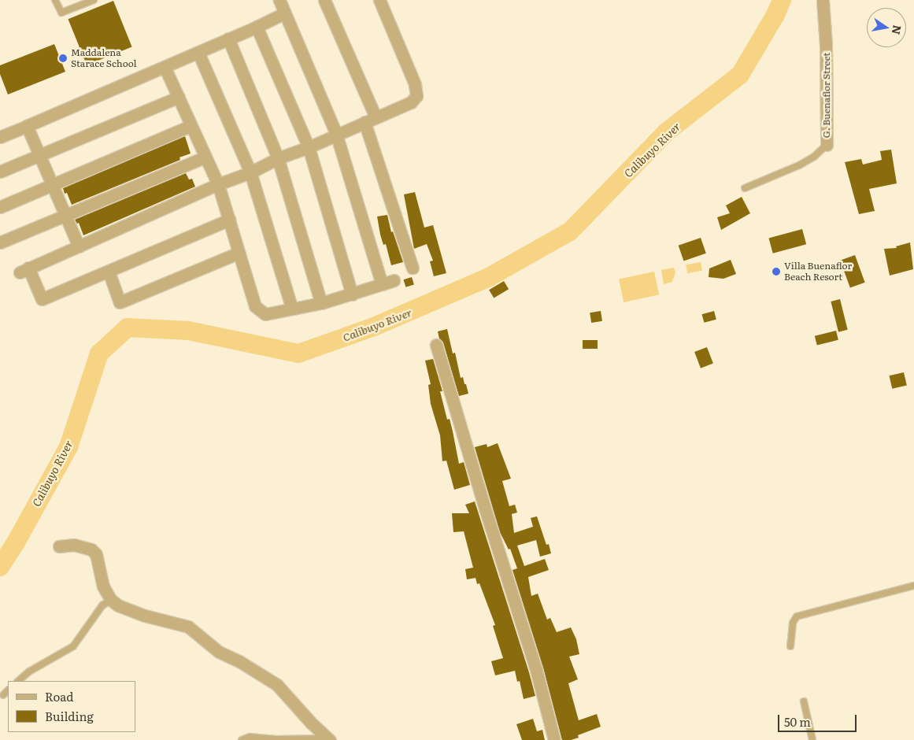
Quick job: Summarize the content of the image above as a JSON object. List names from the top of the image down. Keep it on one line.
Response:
{"streets":{"street":["G. Buenaflor Street"]},"water":["Calibuyo River"],"places":["Maddalena Starace School","Villa Buenaflor Beach Resort"],"legend":["Road","Building"],"scale_bar":"50 m","north":"right"}
